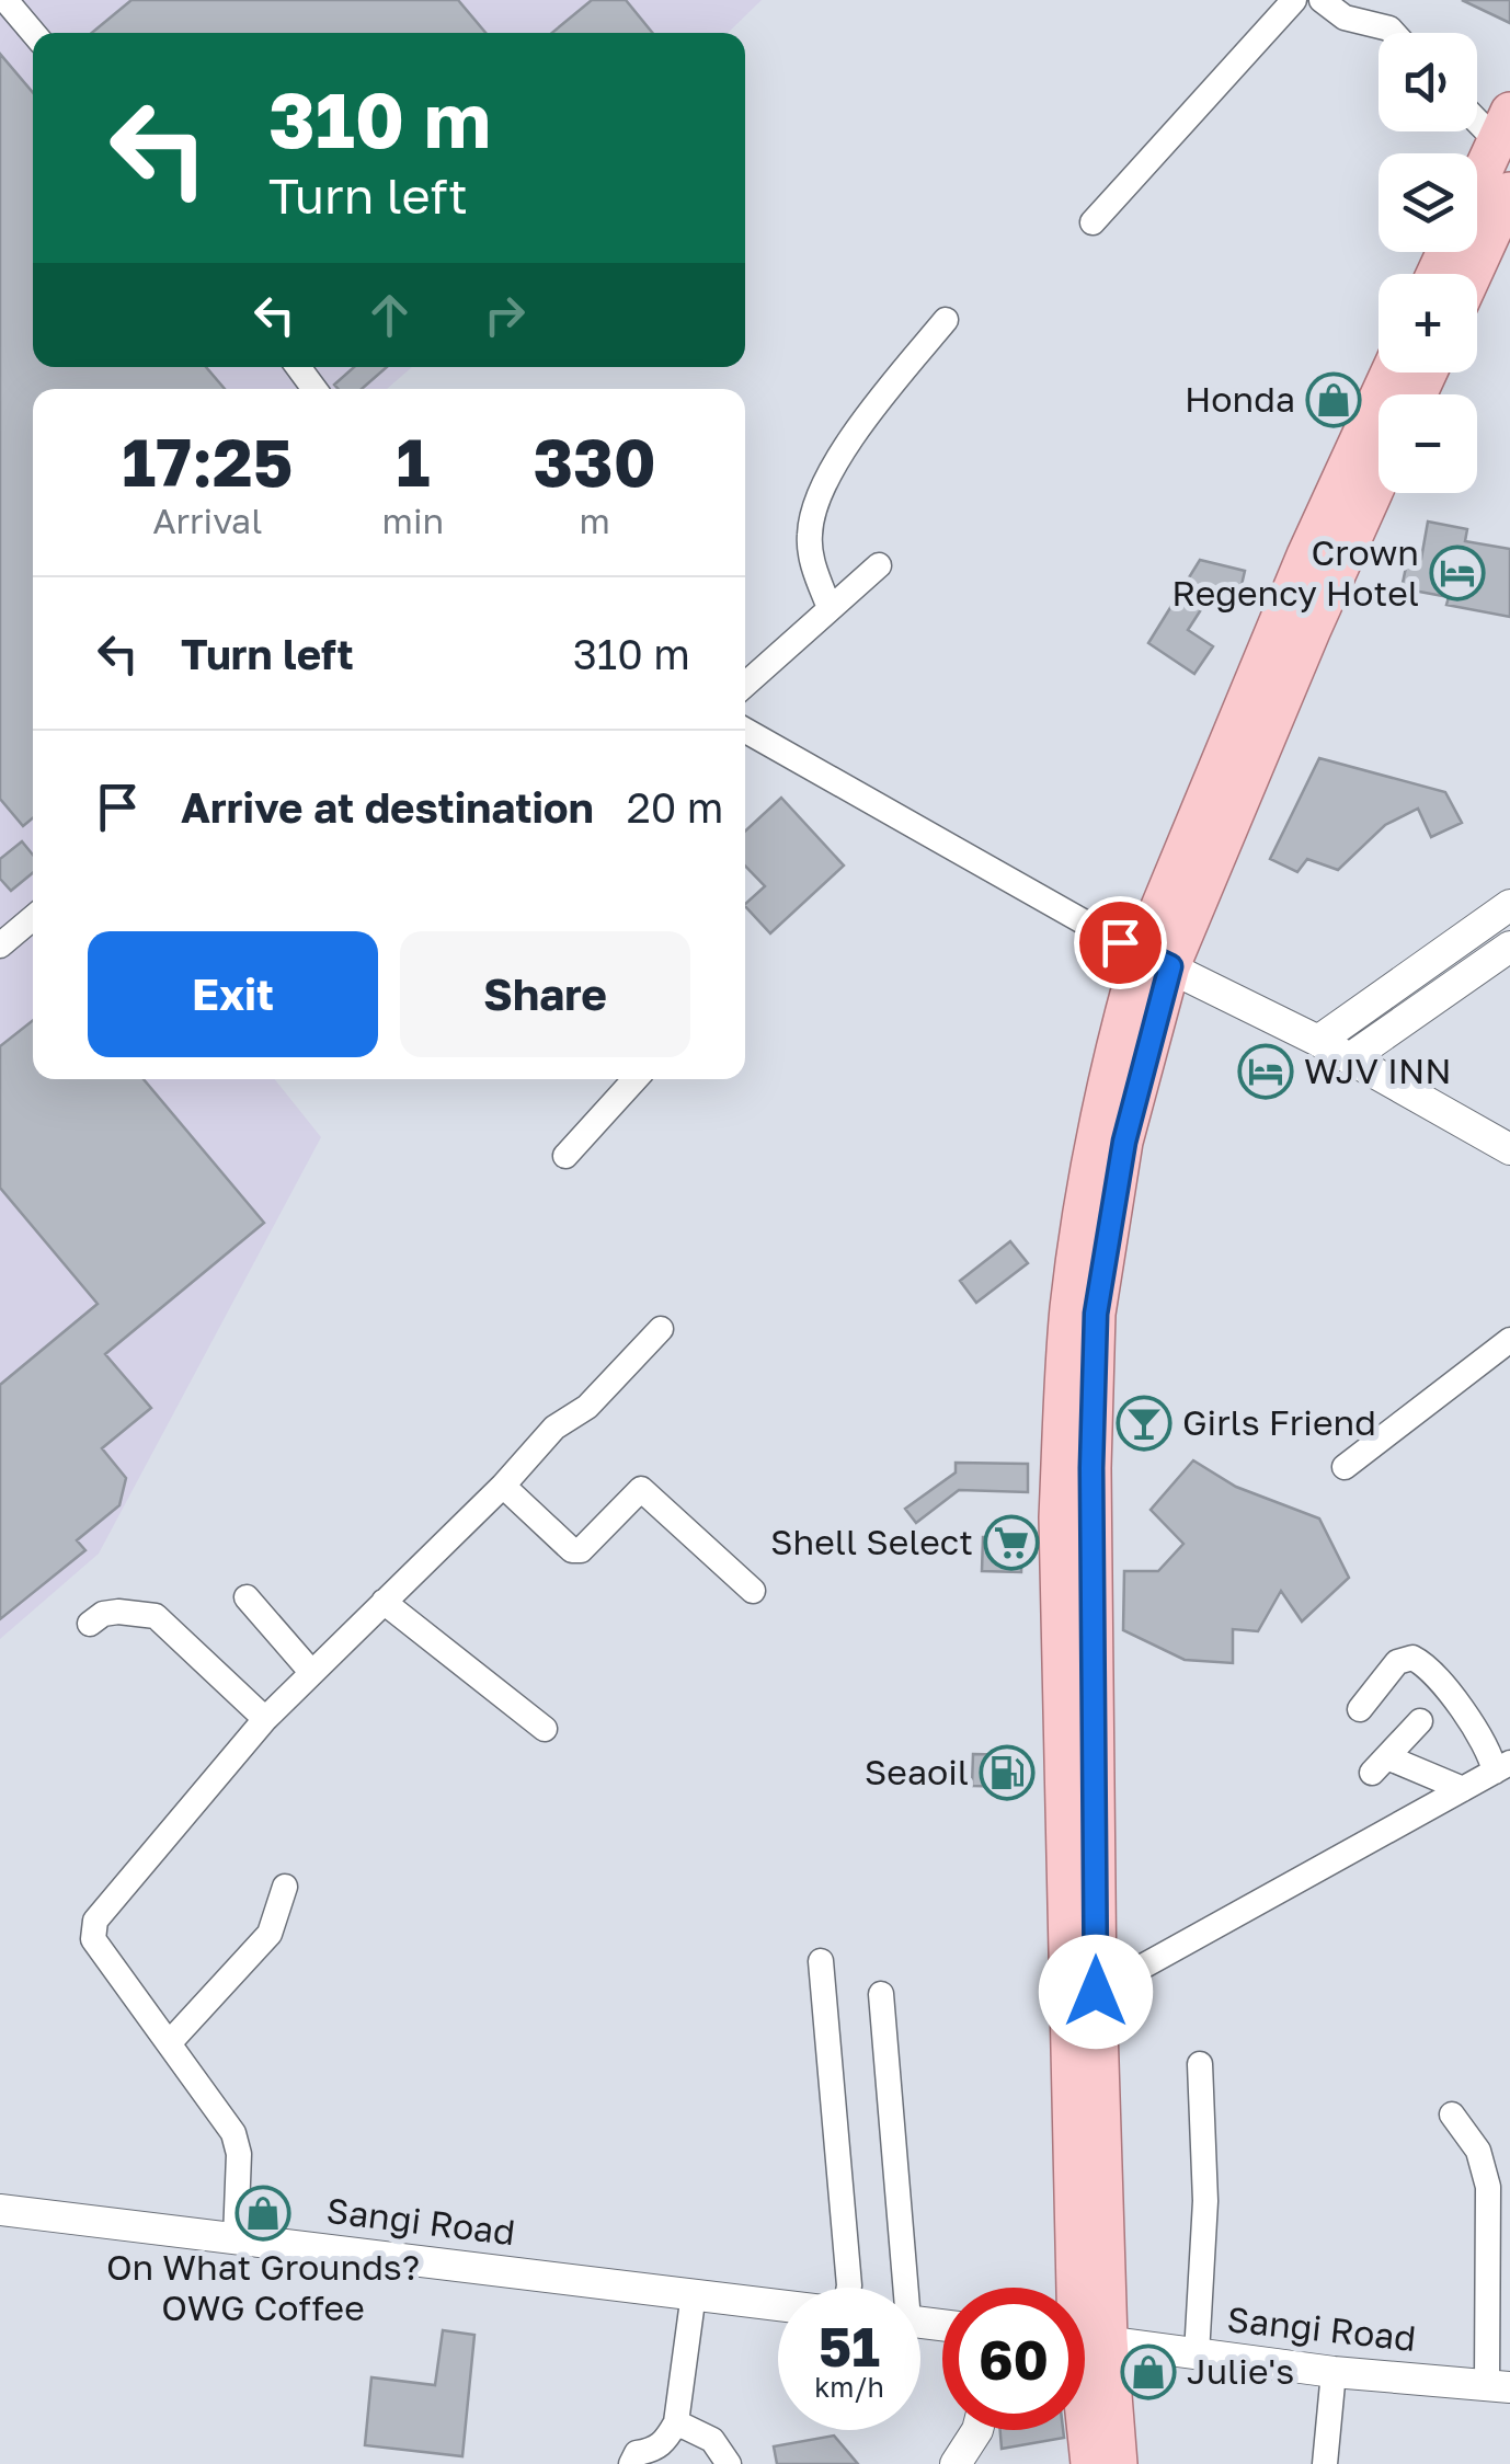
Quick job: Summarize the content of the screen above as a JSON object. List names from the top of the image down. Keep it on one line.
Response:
{"streets":{"street":["Sangi Road"]},"places":{"shop":["Honda","On What Grounds? OWG Coffee","Julie's"],"hotel":["Crown Regency Hotel","WJV INN"],"bar":["Girls Friend"],"supermarket":["Shell Select"],"fuel station":["Seaoil"]},"page":{"map_buttons":["+","−"],"turn":["310 m","Turn left"],"eta":["17:25","Arrival","1","min","330","m"],"list":[{"name":"Turn left","value":"310 m"},{"name":"Arrive at destination","value":"20 m"}],"buttons":["Exit","Share"],"speed":"51 km/h","limit":"60"}}
